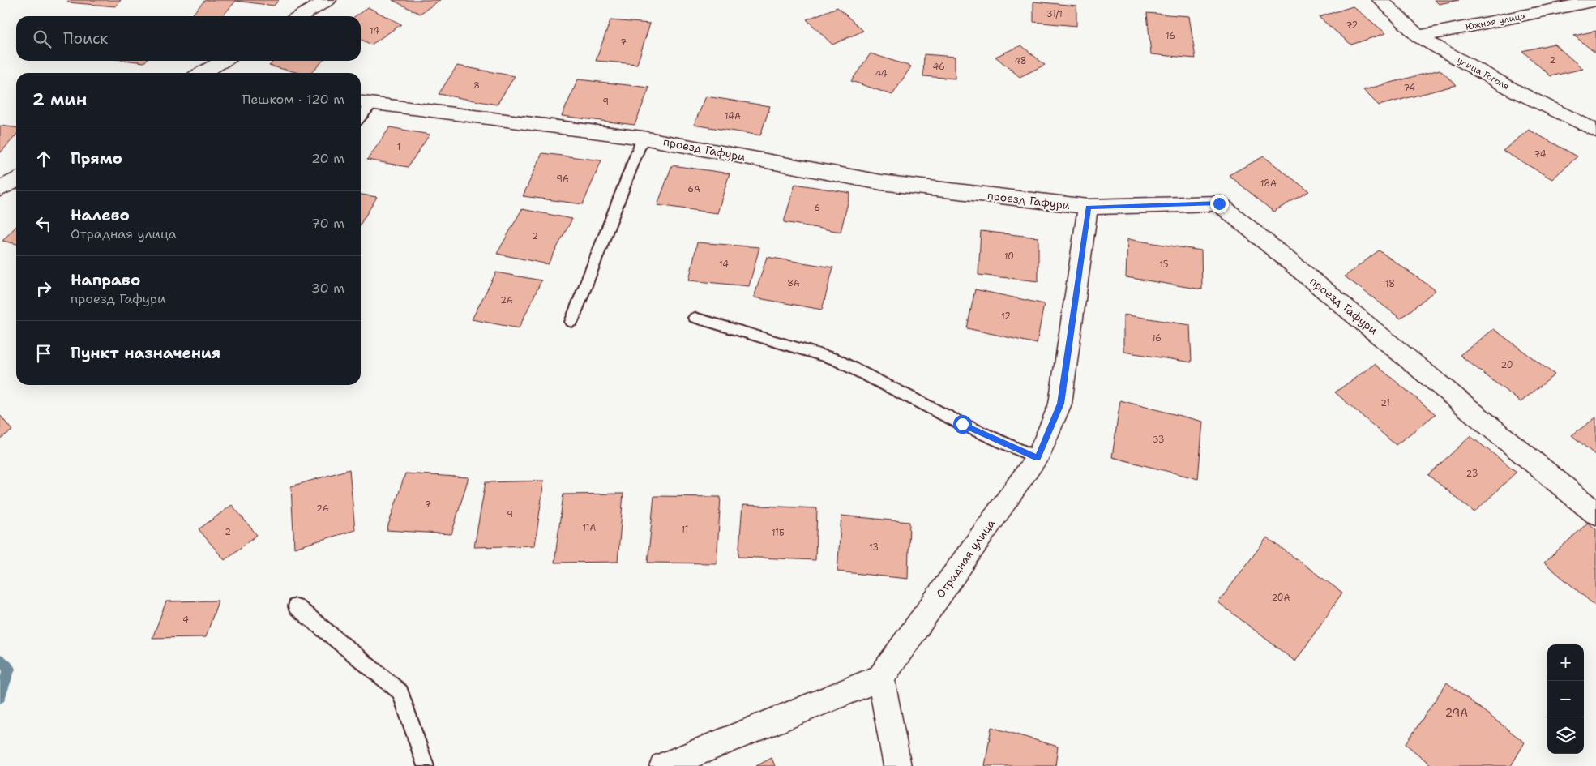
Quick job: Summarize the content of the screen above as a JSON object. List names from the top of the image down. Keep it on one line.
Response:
{"streets":{"street":["Южная улица","улица Гоголя","проезд Гафури","Отрадная улица"]},"crossings":[["Южная улица","улица Гоголя"],["проезд Гафури","Отрадная улица"]],"house_numbers":["31/1","72","14","16","7","2","48","46","44","8","74","9","14А","1","74","9А","18А","6А","6","2","10","14","15","8А","18","2А","12","16","20","21","33","23","7","2А","9","11А","11","2","11Б","13","20А","4","29А"],"page":{"search":"Поиск","heading":["2 мин","Пешком · 120 m"],"list":[["Прямо","20 m"],["Налево","Отрадная улица","70 m"],["Направо","проезд Гафури","30 m"],"Пункт назначения"],"map_buttons":["+","−"]}}
